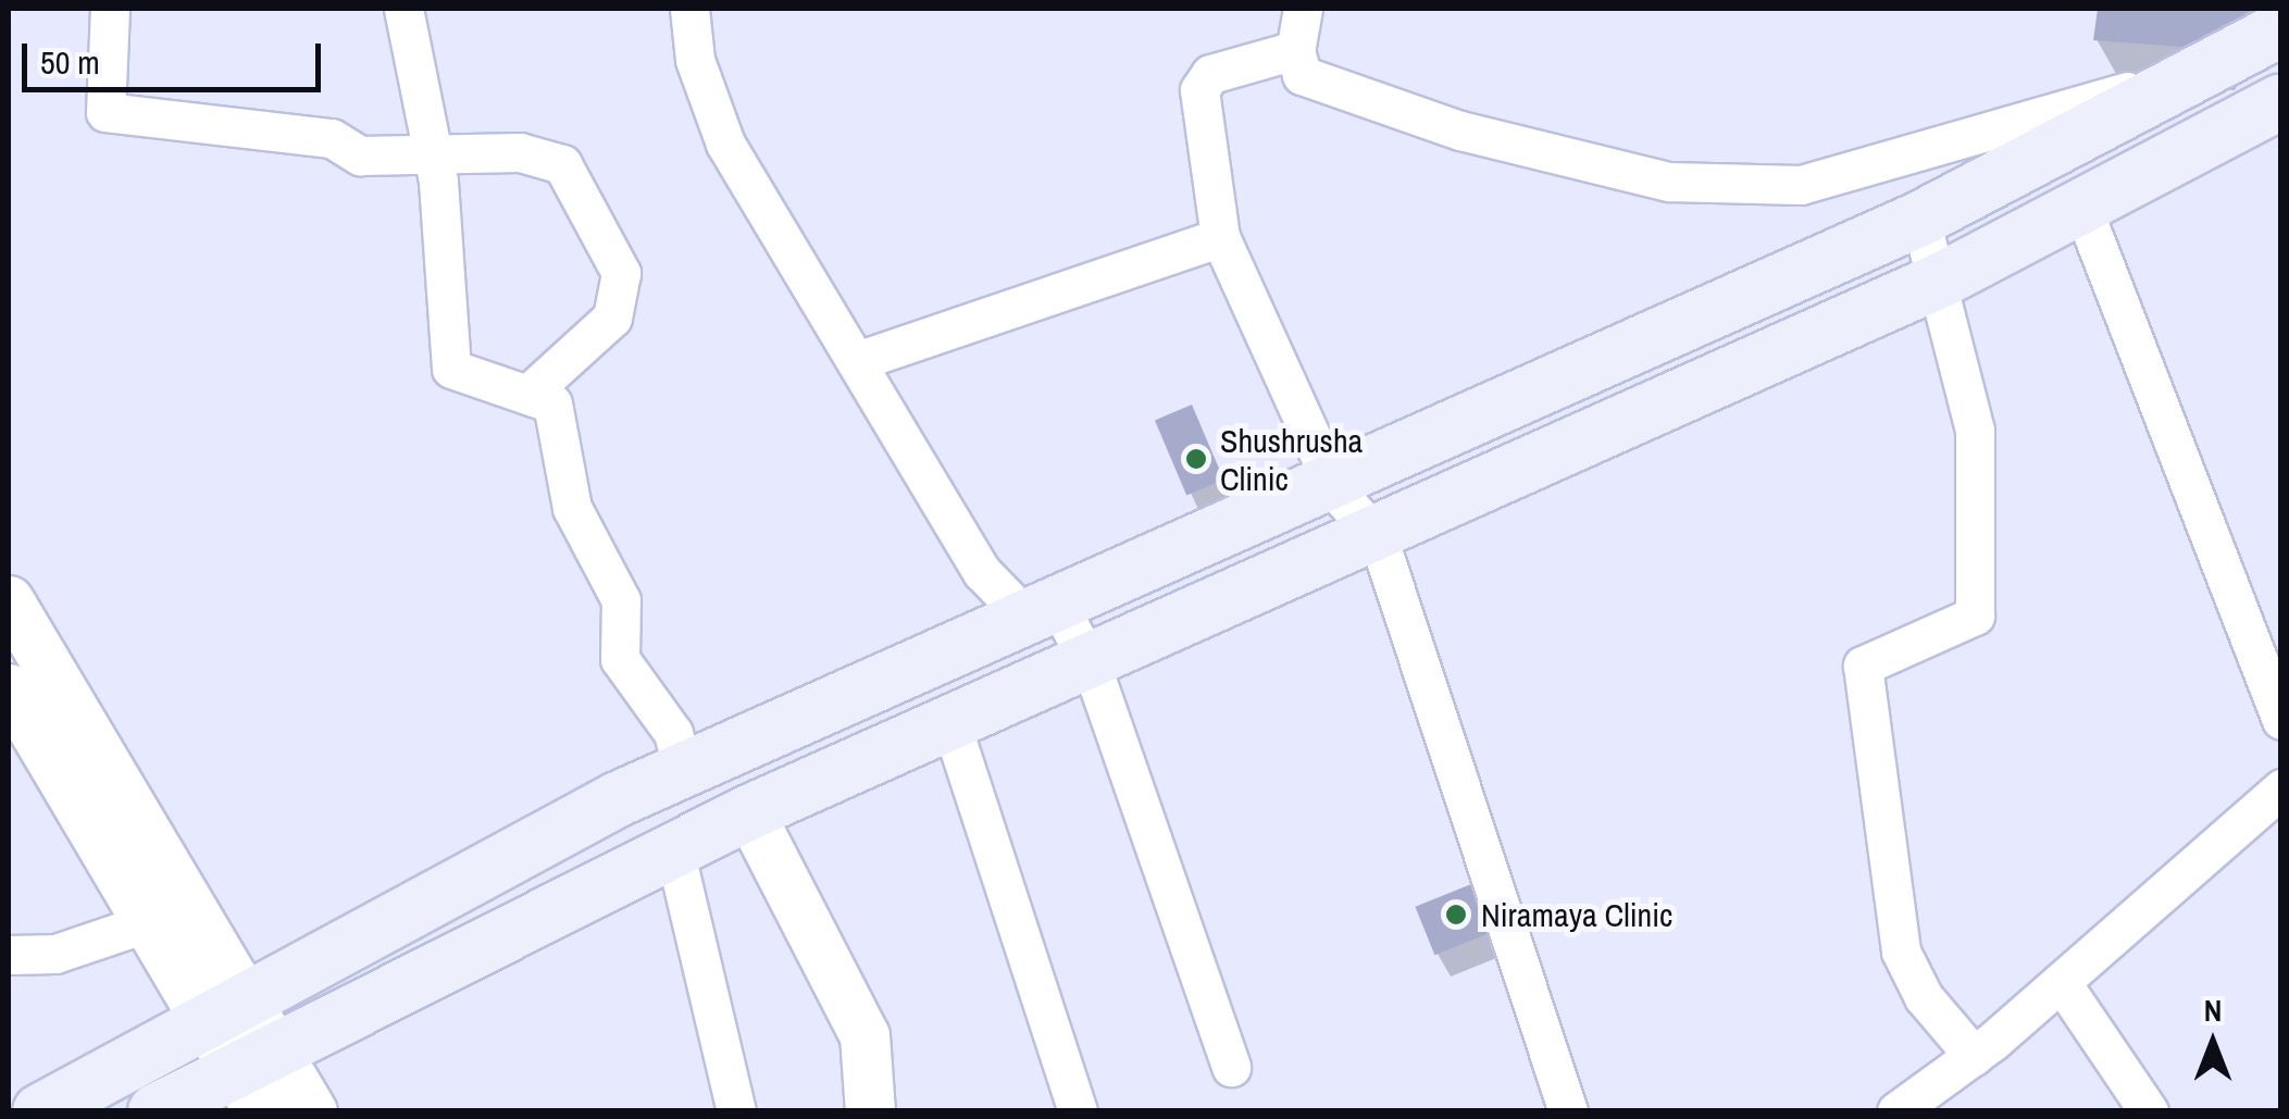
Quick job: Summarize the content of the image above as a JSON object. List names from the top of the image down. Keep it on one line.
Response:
{"places":["Shushrusha Clinic","Niramaya Clinic"],"scale_bar":"50 m","north":"top"}
